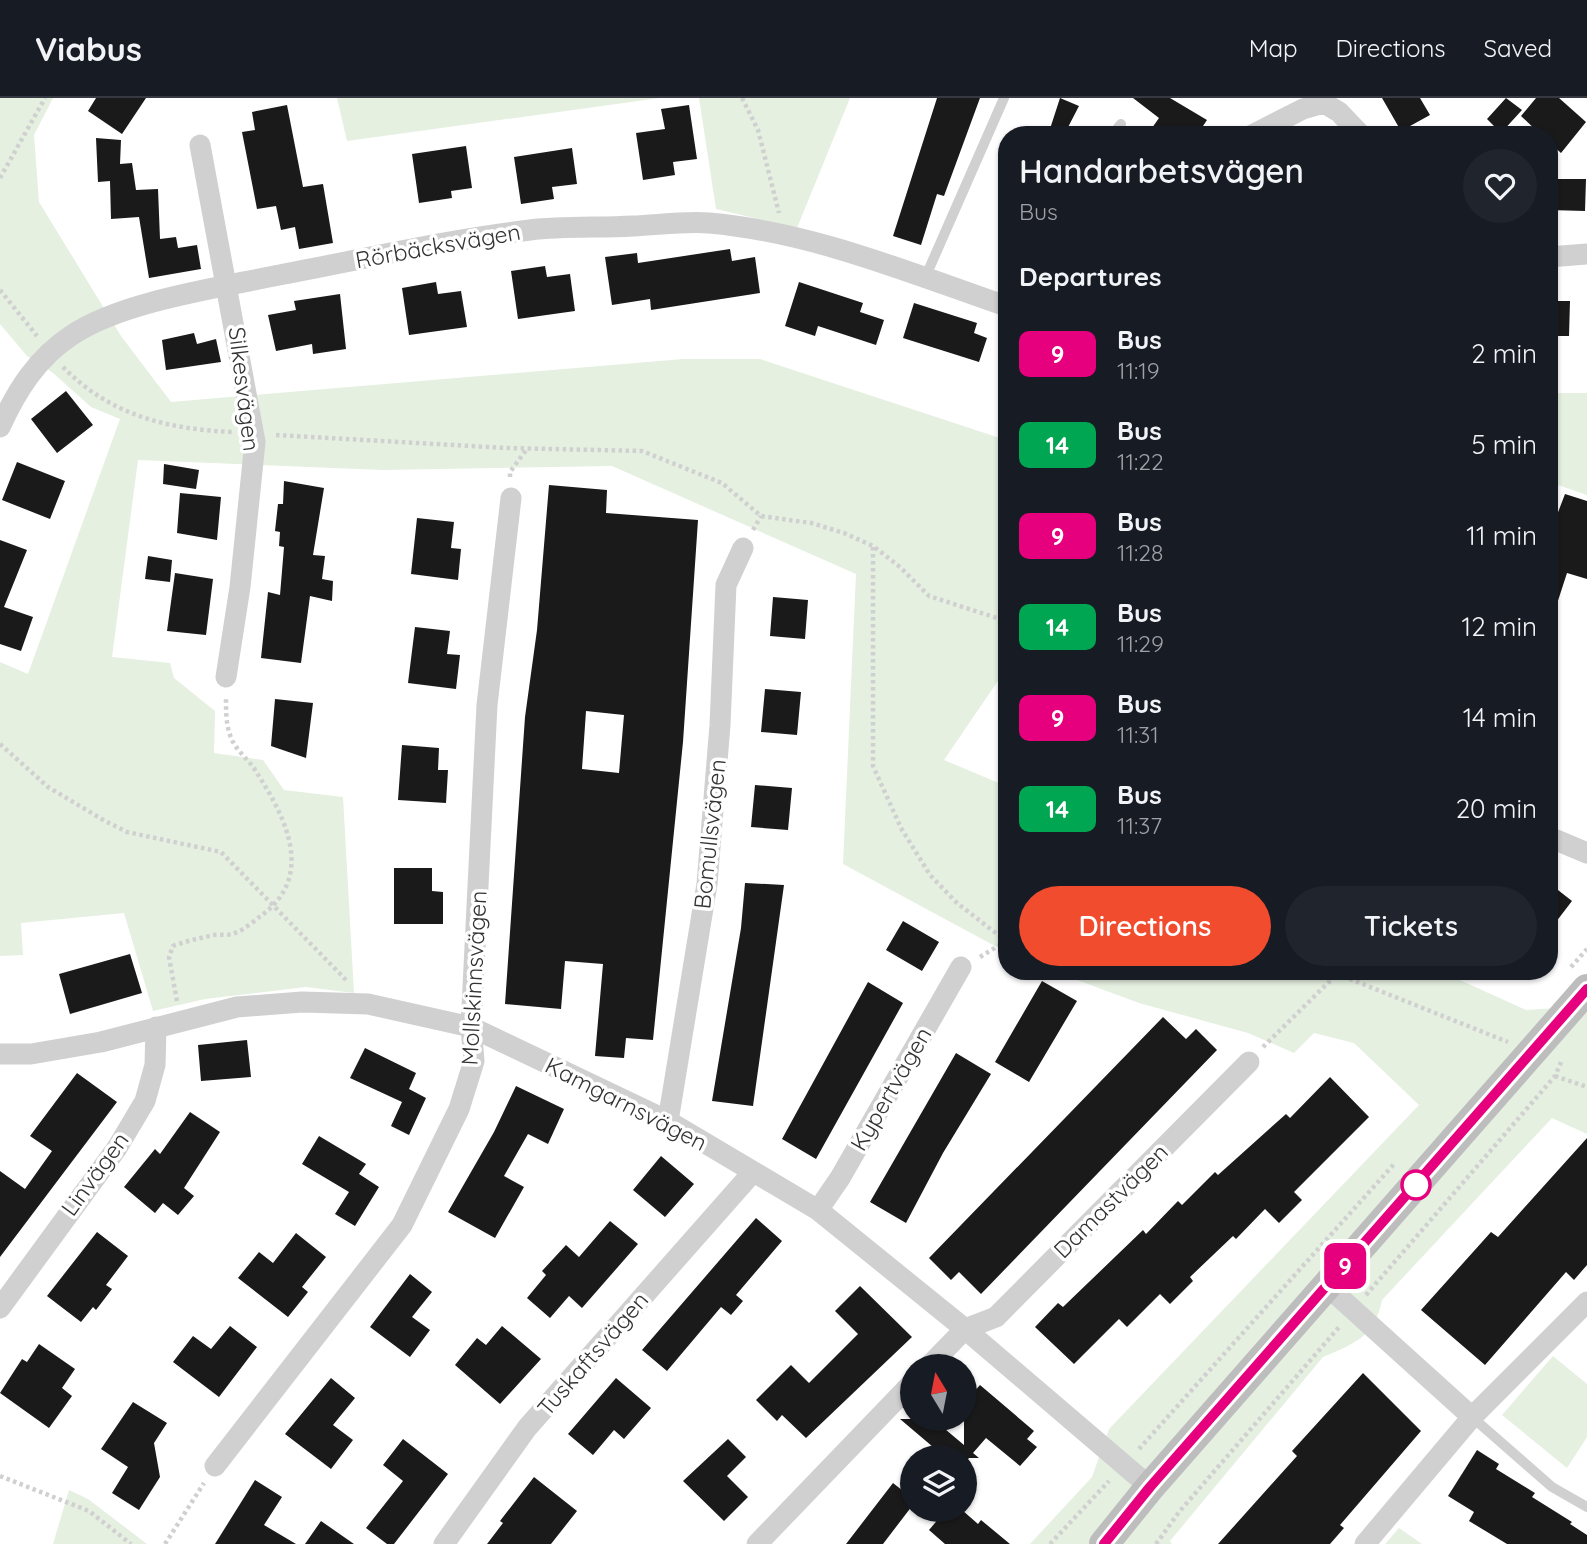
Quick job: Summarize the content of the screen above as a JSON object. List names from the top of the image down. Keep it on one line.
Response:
{"streets":{"street":["Rörbäcksvägen","Silkesvägen","Bomullsvägen","Mollskinnsvägen","Kypertvägen","Kamgarnsvägen","Linvägen","Damastvägen","Tuskaftsvägen"]},"crossings":[["Rörbäcksvägen","Silkesvägen"],["Bomullsvägen","Kamgarnsvägen"],["Mollskinnsvägen","Kamgarnsvägen"],["Kypertvägen","Kamgarnsvägen"],["Kamgarnsvägen","Linvägen"],["Kamgarnsvägen","Damastvägen"],["Kamgarnsvägen","Tuskaftsvägen"]],"lines":["bus line 9"],"north":"top","page":{"header":"Viabus","nav":["Map","Directions","Saved"],"on_map":"9","heading":[["Handarbetsvägen","Bus"],"Departures"],"list":[{"mark":"9","name":"Bus","note":"11:19","value":"2 min"},{"mark":"14","name":"Bus","note":"11:22","value":"5 min"},{"mark":"9","name":"Bus","note":"11:28","value":"11 min"},{"mark":"14","name":"Bus","note":"11:29","value":"12 min"},{"mark":"9","name":"Bus","note":"11:31","value":"14 min"},{"mark":"14","name":"Bus","note":"11:37","value":"20 min"}],"buttons":["Directions","Tickets"]}}
